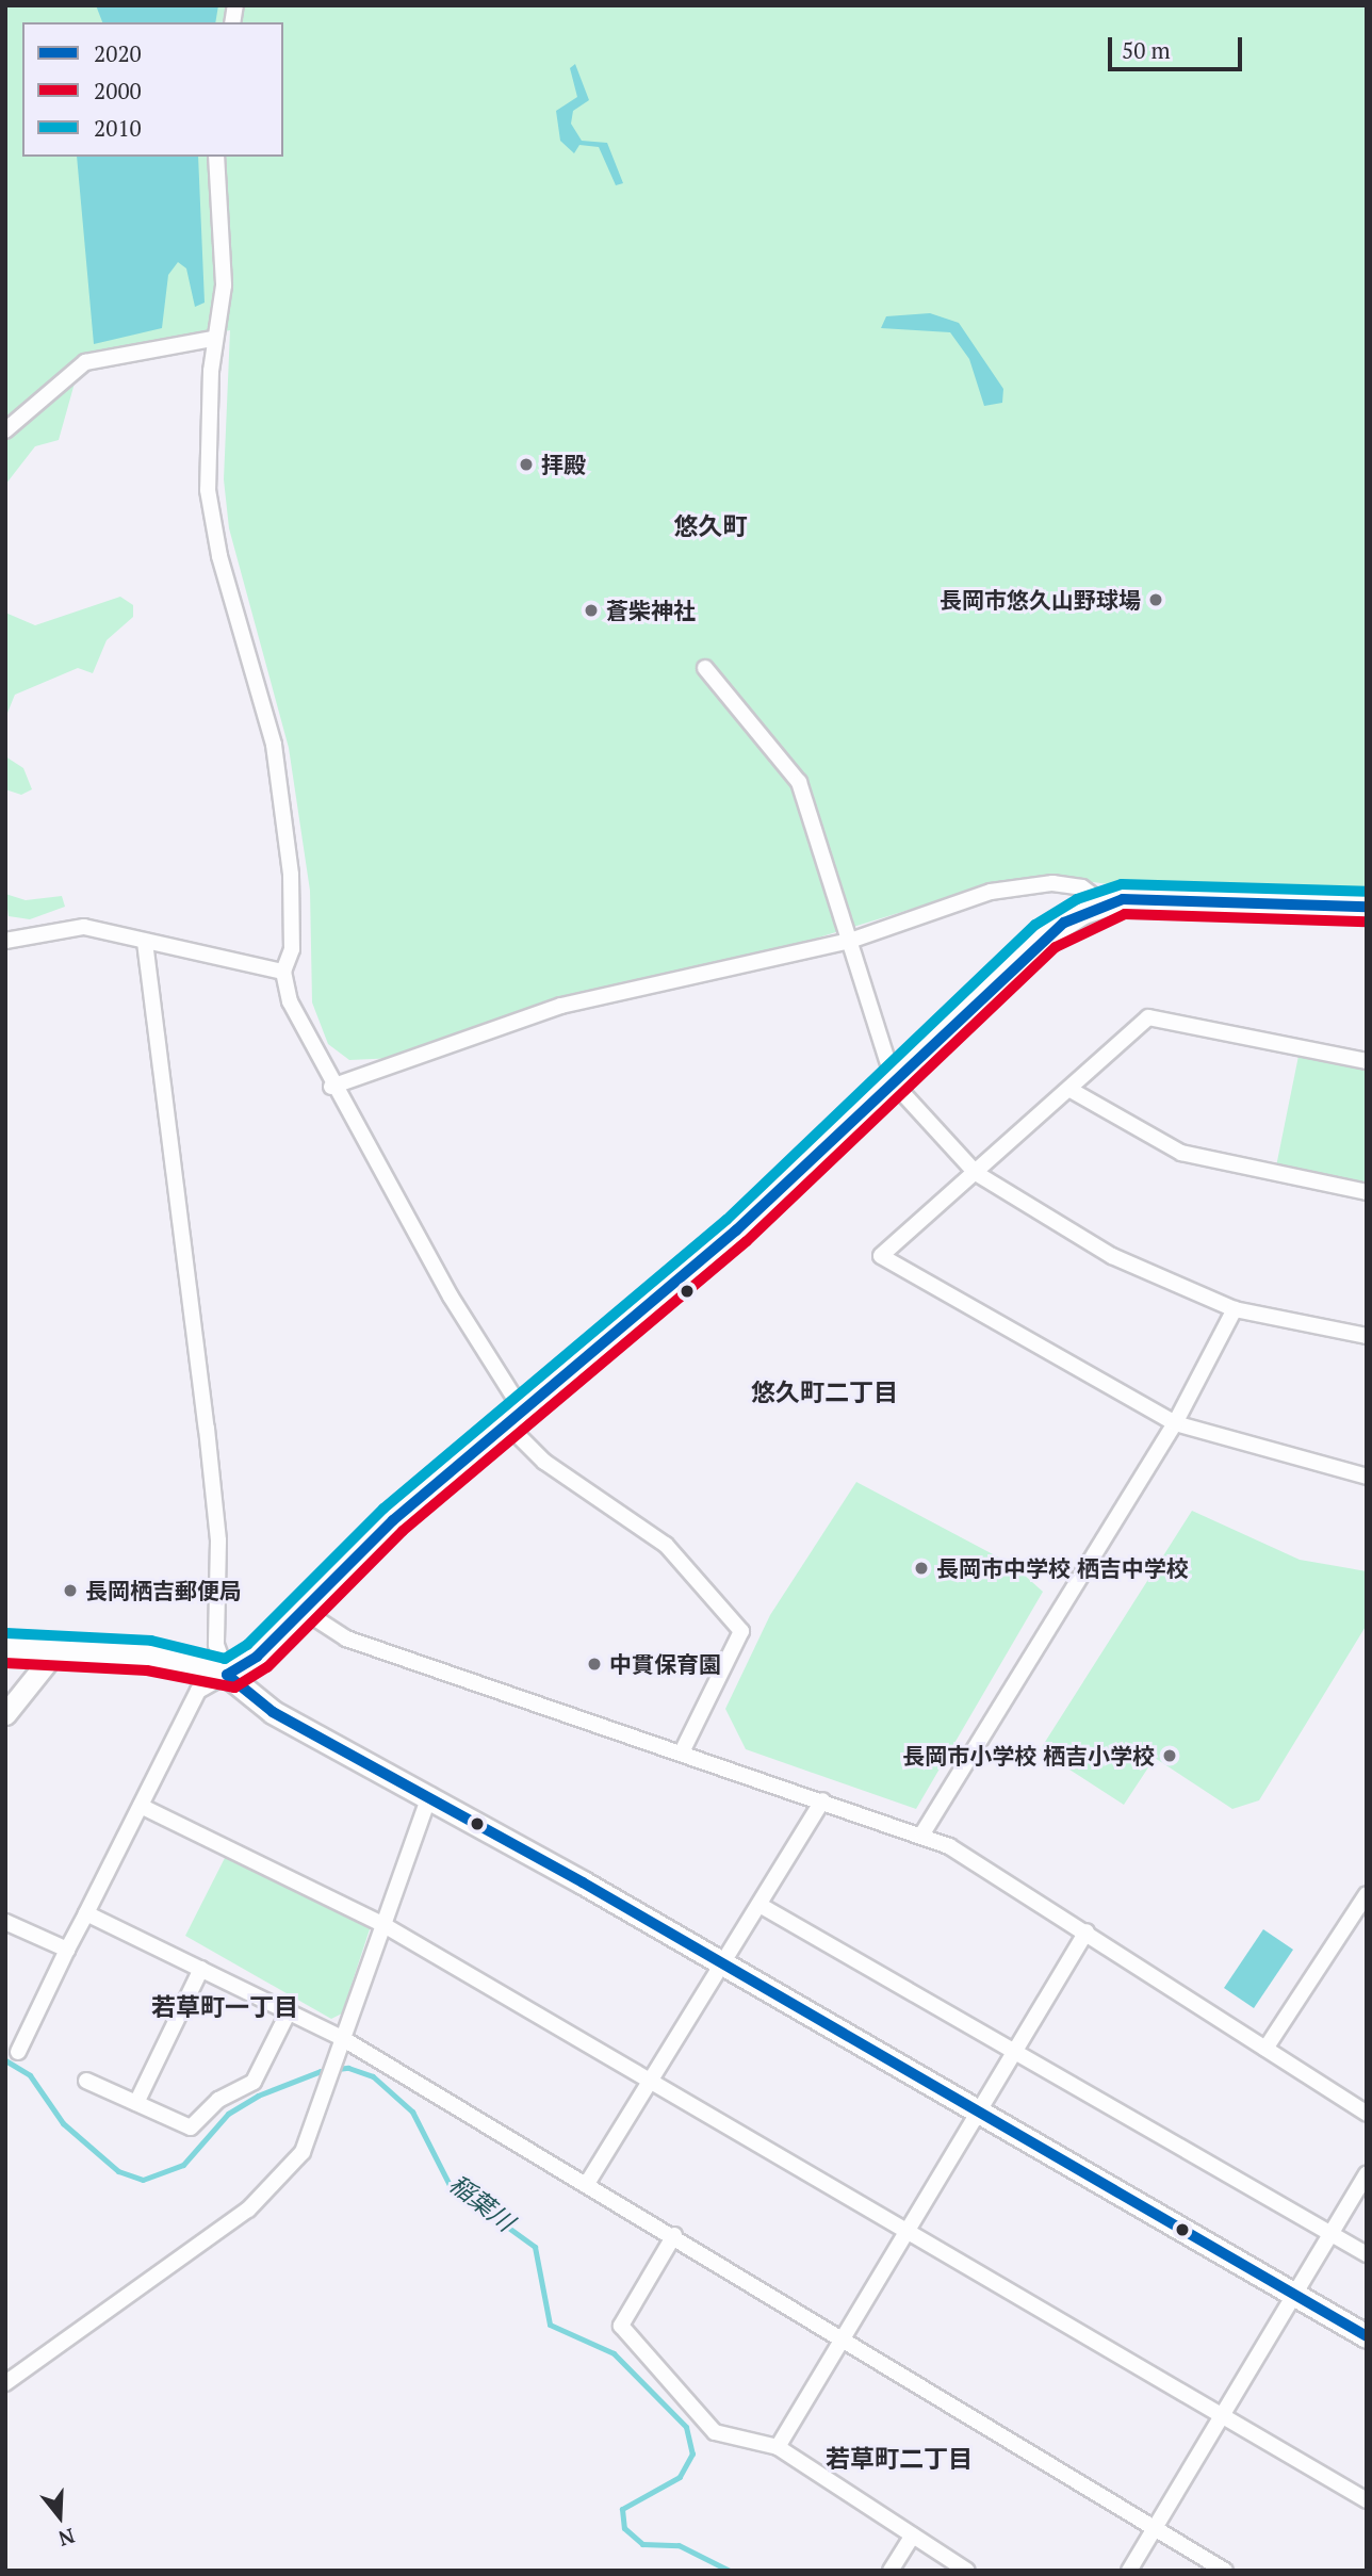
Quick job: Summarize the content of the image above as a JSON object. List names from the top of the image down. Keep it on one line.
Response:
{"districts":["悠久町","悠久町二丁目","若草町一丁目","若草町二丁目"],"water":["稲葉川"],"places":["拝殿","長岡市悠久山野球場","蒼柴神社","長岡市中学校 栖吉中学校","長岡栖吉郵便局","中貫保育園","長岡市小学校 栖吉小学校"],"lines":["transit line 2010","transit line 2020","transit line 2000"],"legend":["2020","2000","2010"],"scale_bar":"50 m","north":"bottom"}
